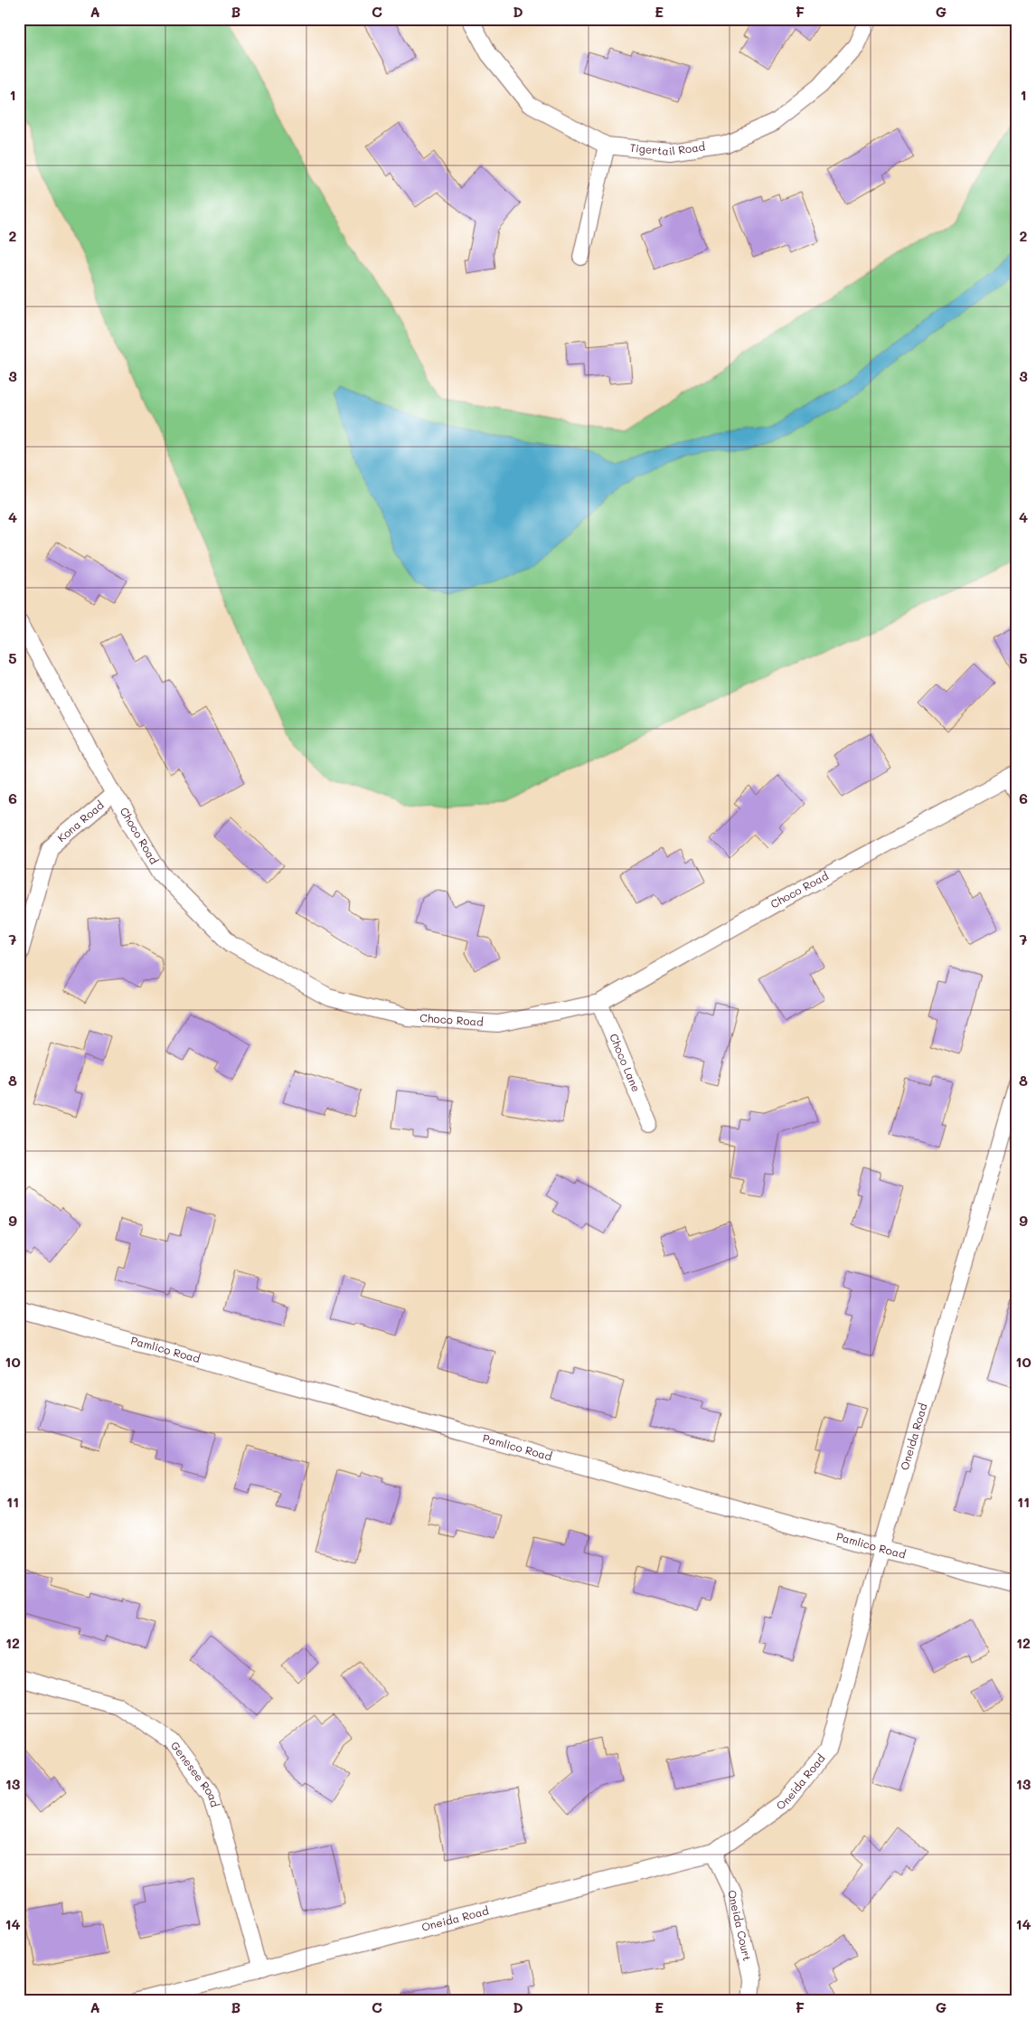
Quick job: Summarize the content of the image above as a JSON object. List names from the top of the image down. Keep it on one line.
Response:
{"streets":{"street":["Tigertail Road","Kona Road","Choco Road","Choco Lane","Pamlico Road","Oneida Road","Genesee Road","Oneida Court"]},"crossings":[["Kona Road","Choco Road"],["Choco Road","Choco Lane"],["Pamlico Road","Oneida Road"],["Oneida Road","Genesee Road"],["Oneida Road","Oneida Court"]],"grid":{"columns":["A","B","C","D","E","F","G"],"rows":["1","2","3","4","5","6","7","8","9","10","11","12","13","14"]}}
